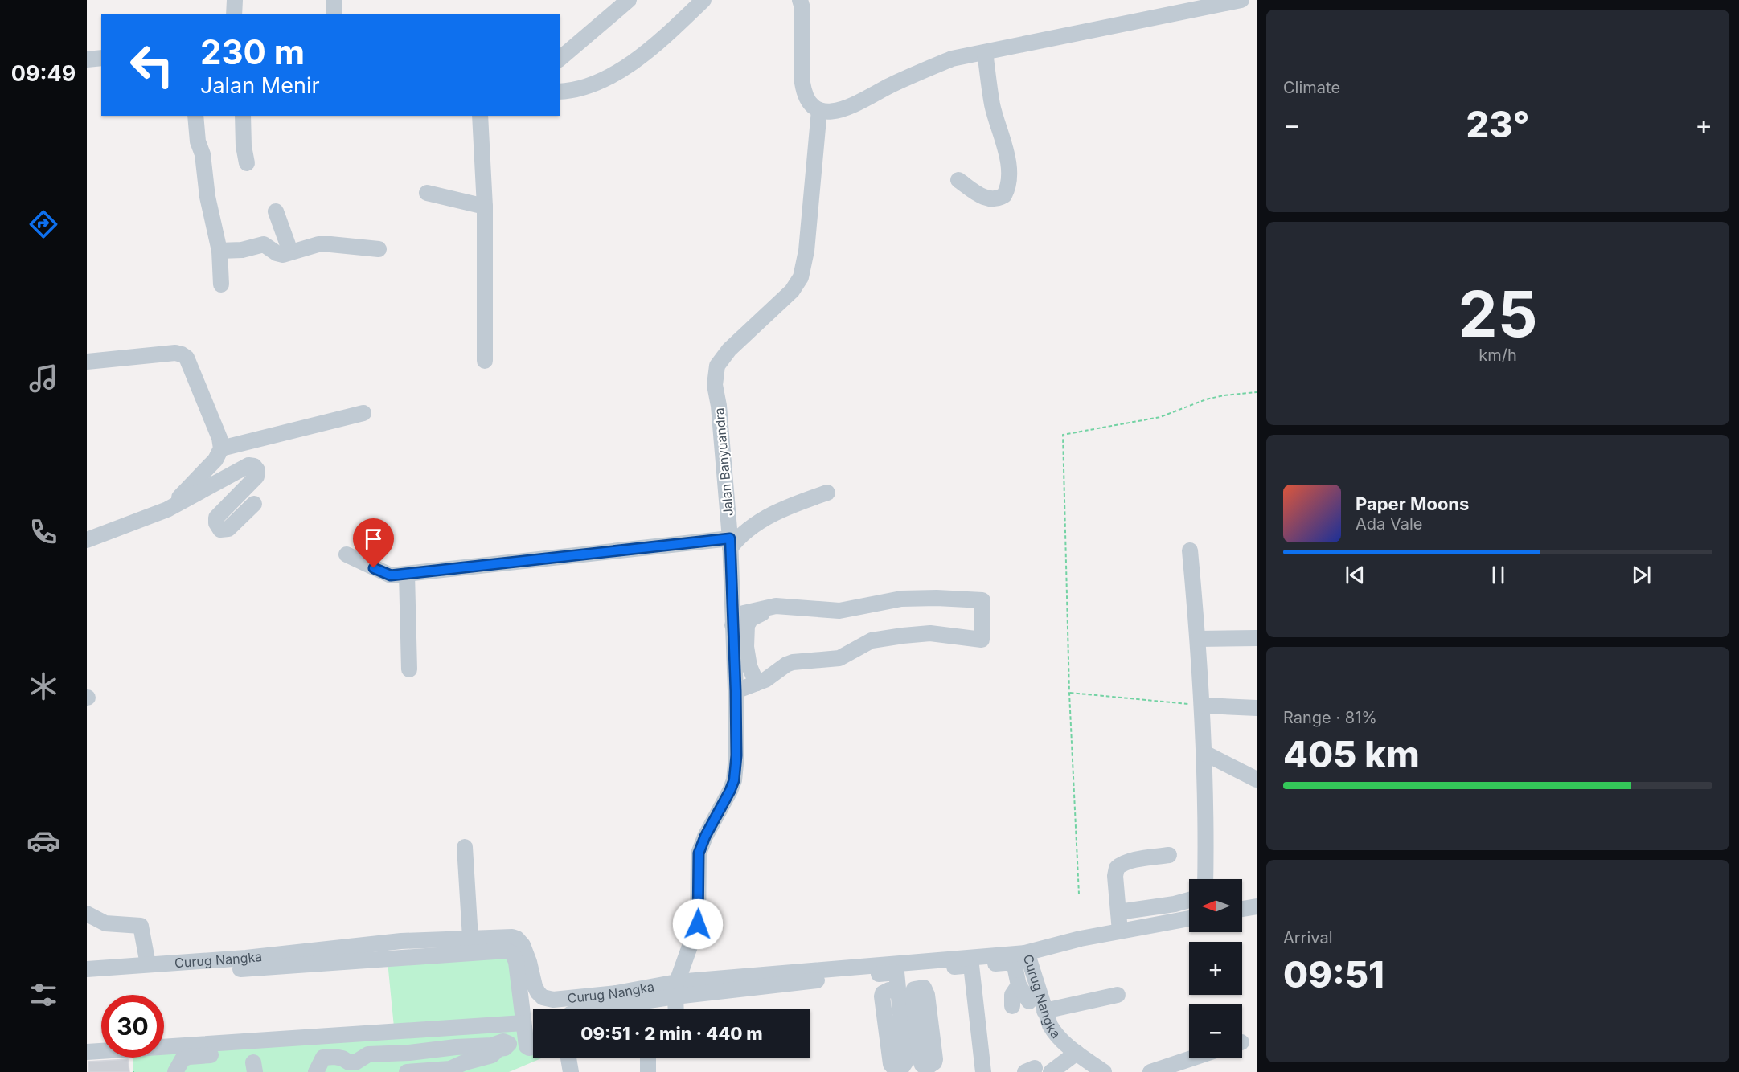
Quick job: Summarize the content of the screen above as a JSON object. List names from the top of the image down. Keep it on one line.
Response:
{"streets":{"street":["Jalan Banyuandra","Curug Nangka"]},"crossings":[["Jalan Banyuandra","Curug Nangka"]],"north":"left","page":{"tabs":"09:49","tile":["Climate",["25","km/h"],["Range · 81%","405 km"],["Arrival","09:51"]],"turn":["230 m","Jalan Menir"],"heat":["−","23°","+"],"song":["Paper Moons","Ada Vale"],"map_buttons":["+","−"],"limit":"30","trip":"09:51 · 2 min · 440 m"}}
